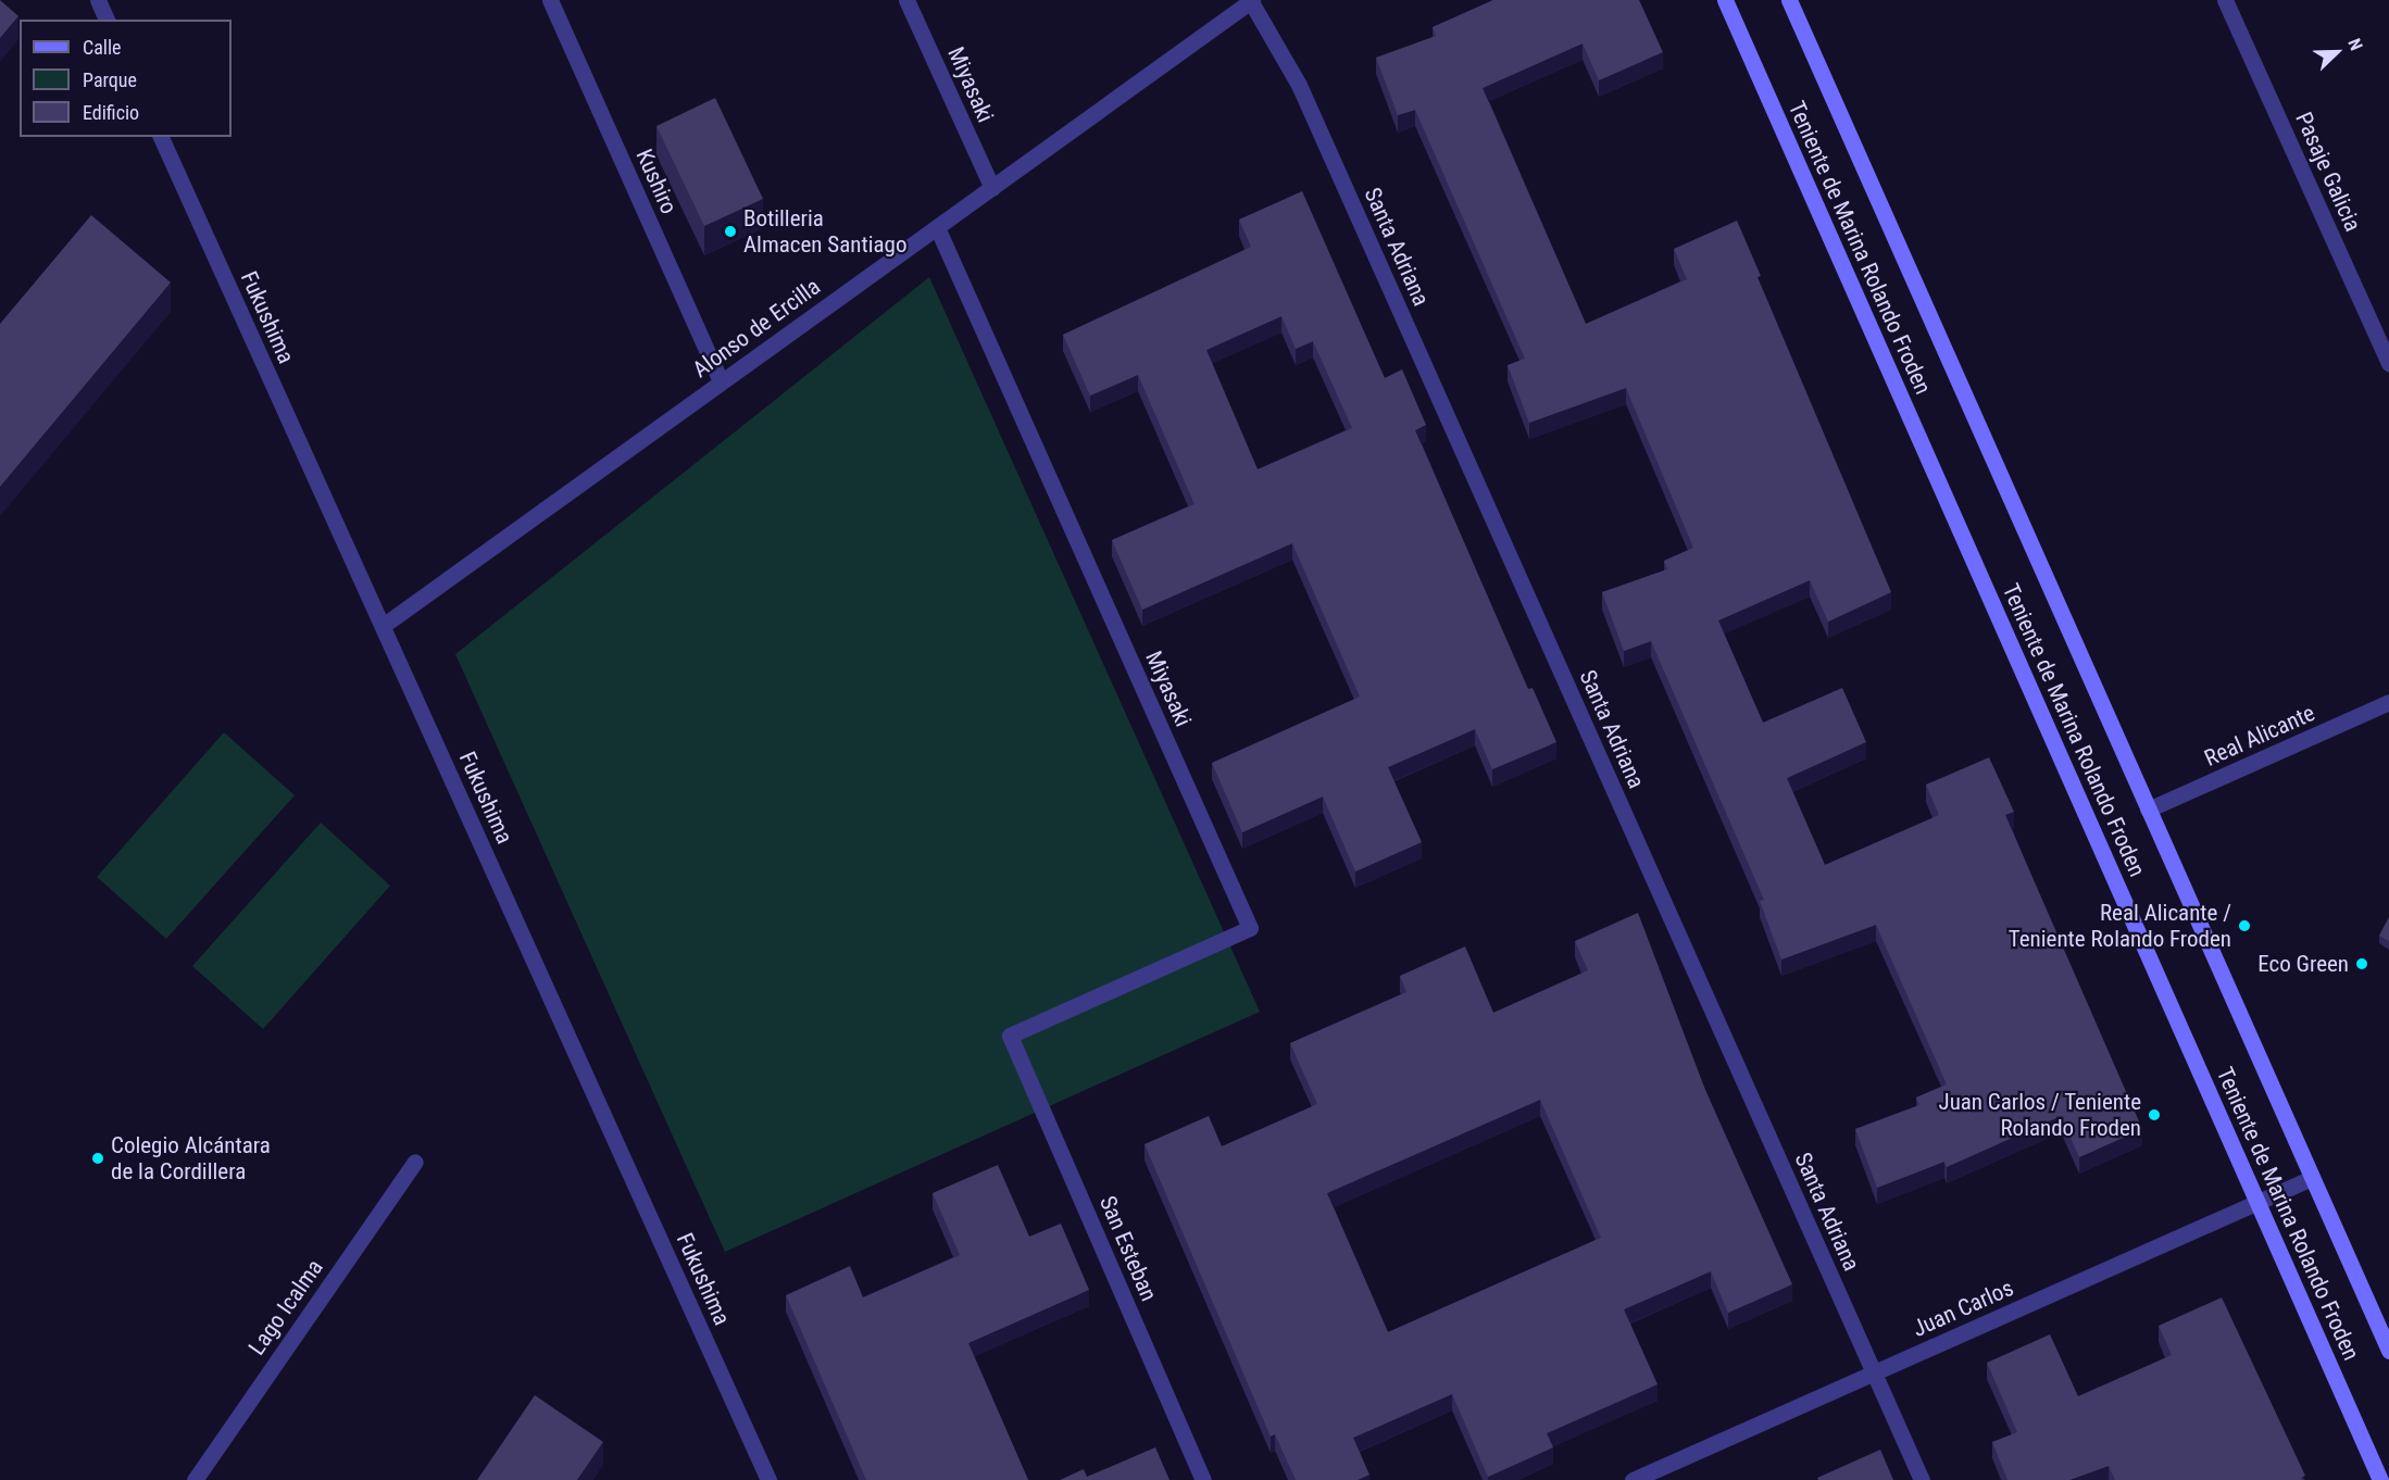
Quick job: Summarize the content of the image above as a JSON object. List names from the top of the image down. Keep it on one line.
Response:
{"streets":{"street":["Miyasaki","Pasaje Galicia","Kushiro","Santa Adriana","Teniente de Marina Rolando Froden","Fukushima","Alonso de Ercilla","Real Alicante","San Esteban","Lago Icalma","Juan Carlos"]},"crossings":[["Miyasaki","Alonso de Ercilla"],["Miyasaki","San Esteban"],["Kushiro","Alonso de Ercilla"],["Santa Adriana","Alonso de Ercilla"],["Santa Adriana","Juan Carlos"],["Teniente de Marina Rolando Froden","Real Alicante"],["Teniente de Marina Rolando Froden","Juan Carlos"],["Fukushima","Alonso de Ercilla"]],"places":["Botilleria Almacen Santiago","Real Alicante / Teniente Rolando Froden","Eco Green","Juan Carlos / Teniente Rolando Froden","Colegio Alcántara de la Cordillera"],"legend":["Calle","Parque","Edificio"],"north":"top right"}
